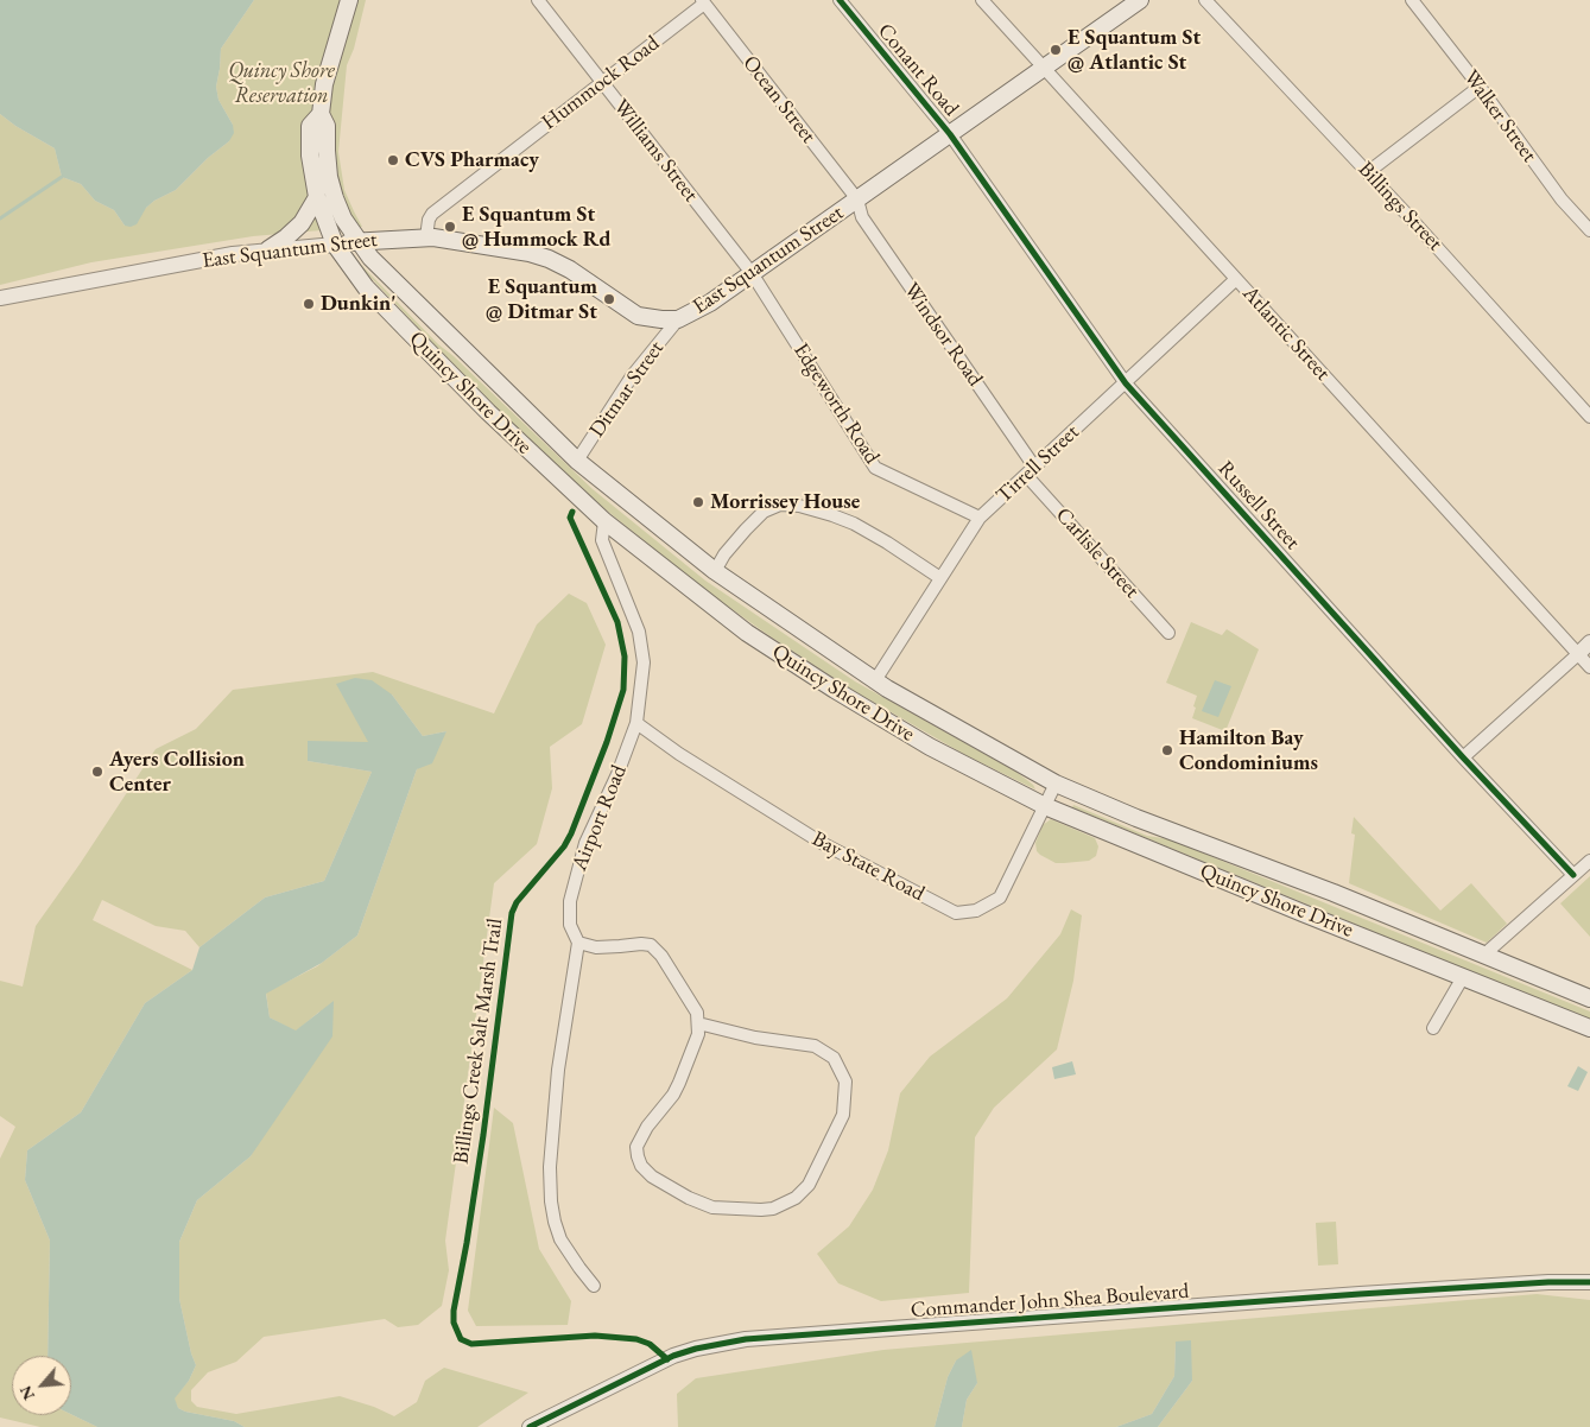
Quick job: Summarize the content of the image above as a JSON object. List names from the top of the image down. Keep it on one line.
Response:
{"streets":{"main road":["East Squantum Street","Quincy Shore Drive"],"street":["Conant Road","Hummock Road","Ocean Street","Walker Street","Williams Street","Billings Street","Atlantic Street","Windsor Road","Ditmar Street","Edgeworth Road","Tirrell Street","Russell Street","Carlisle Street","Airport Road","Bay State Road","Commander John Shea Boulevard"],"cycle path":["Billings Creek Salt Marsh Trail"]},"crossings":[["Conant Road","East Squantum Street"],["Conant Road","Russell Street"],["Hummock Road","Ocean Street"],["Hummock Road","Williams Street"],["Hummock Road","East Squantum Street"],["Ocean Street","East Squantum Street"],["Ocean Street","Windsor Road"],["Williams Street","East Squantum Street"],["Williams Street","Edgeworth Road"],["East Squantum Street","Atlantic Street"],["East Squantum Street","Windsor Road"],["East Squantum Street","Ditmar Street"],["East Squantum Street","Quincy Shore Drive"],["East Squantum Street","Edgeworth Road"],["East Squantum Street","Russell Street"],["Atlantic Street","Tirrell Street"],["Windsor Road","Tirrell Street"],["Windsor Road","Carlisle Street"],["Ditmar Street","Quincy Shore Drive"],["Quincy Shore Drive","Tirrell Street"],["Quincy Shore Drive","Airport Road"],["Quincy Shore Drive","Bay State Road"],["Edgeworth Road","Tirrell Street"],["Tirrell Street","Russell Street"],["Tirrell Street","Carlisle Street"],["Airport Road","Bay State Road"]],"parks":["Quincy Shore Reservation"],"places":["E Squantum St @ Atlantic St","CVS Pharmacy","E Squantum St @ Hummock Rd","E Squantum @ Ditmar St","Dunkin'","Morrissey House","Hamilton Bay Condominiums","Ayers Collision Center"],"north":"bottom left"}
